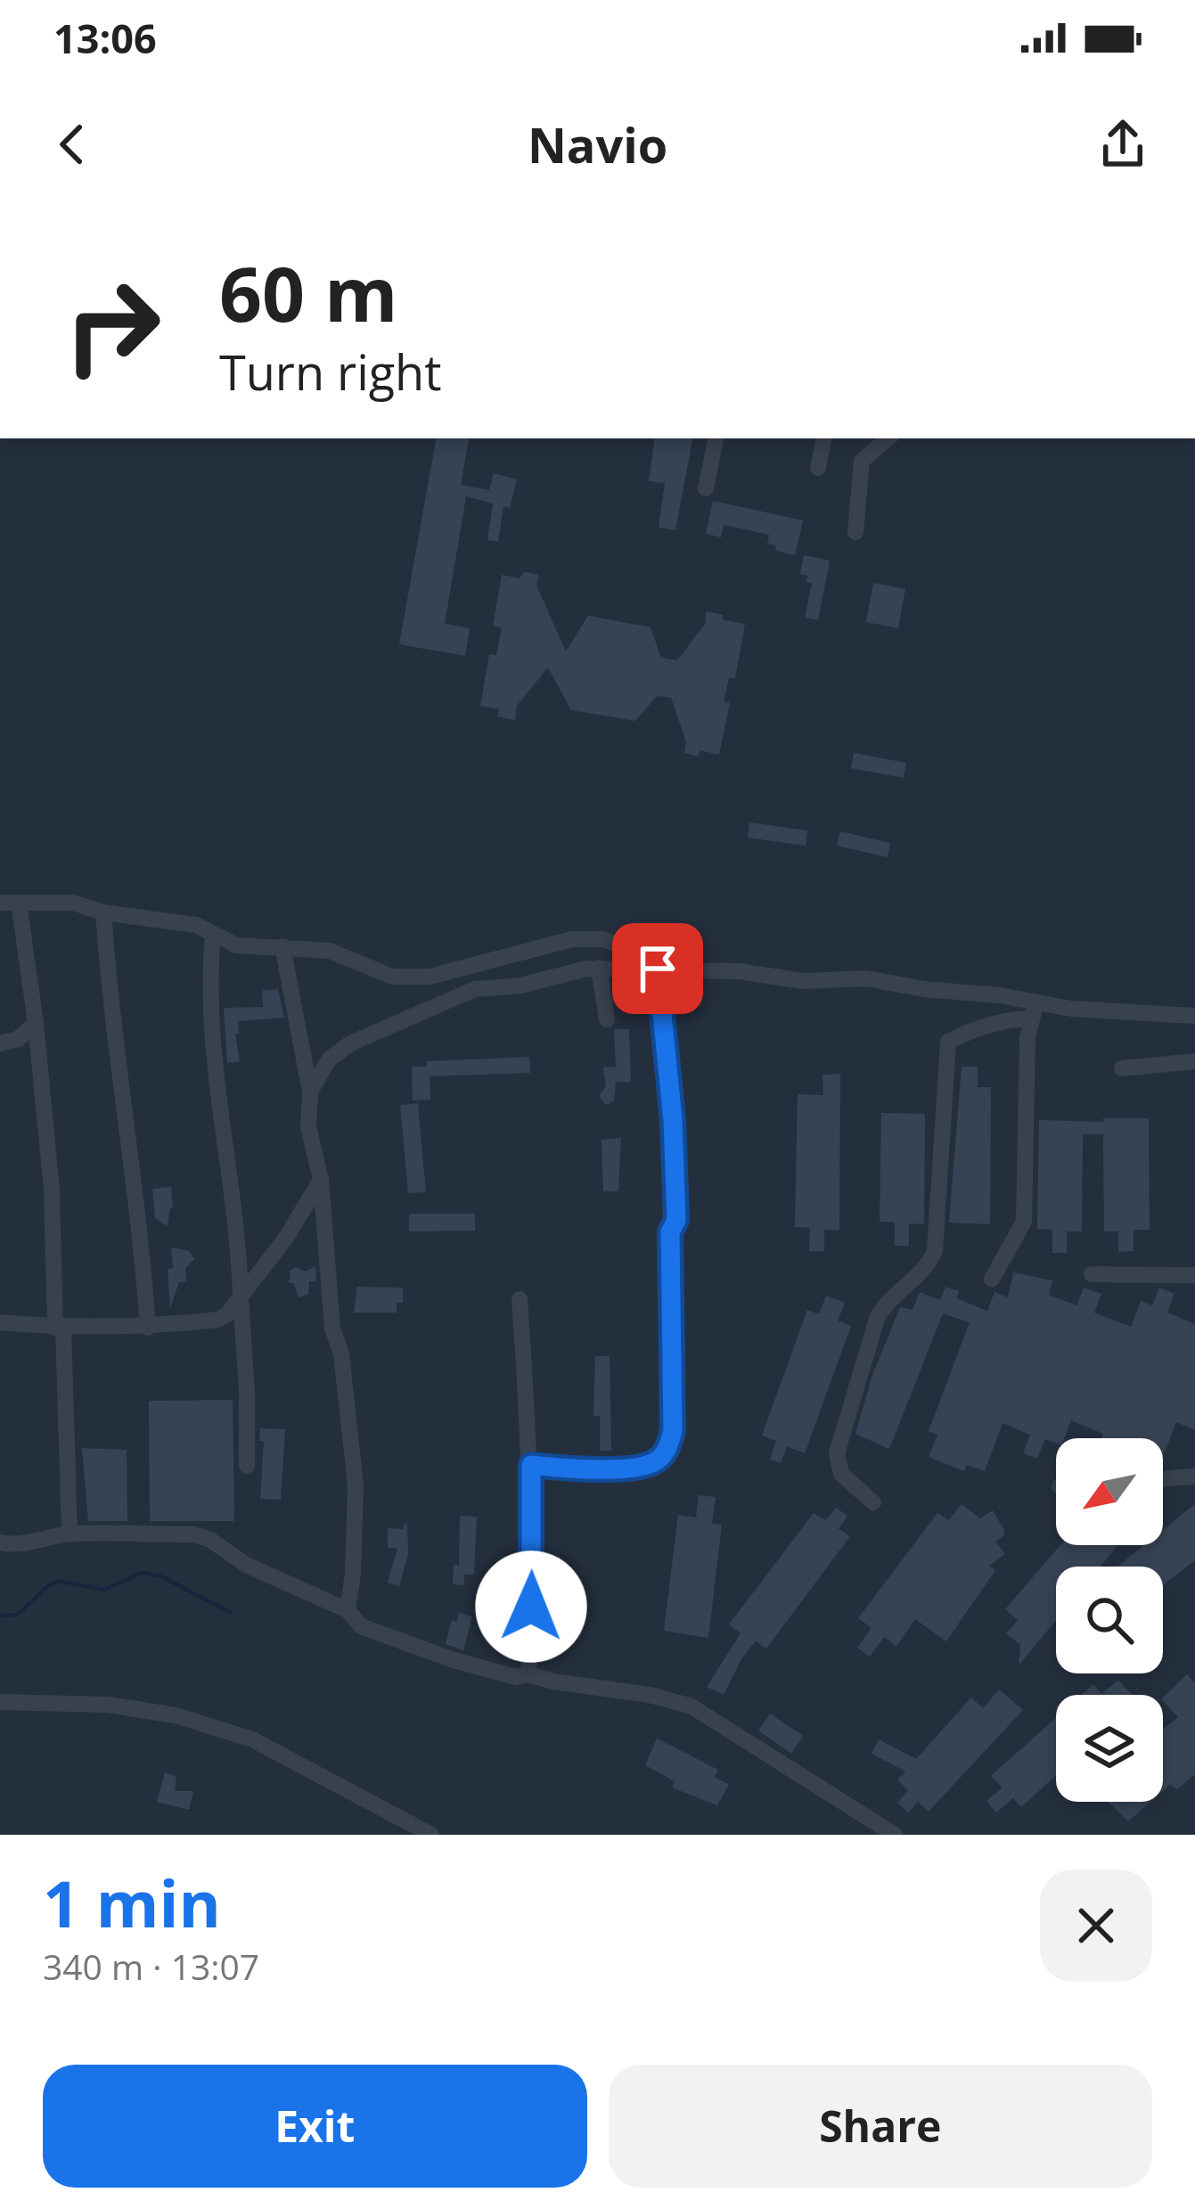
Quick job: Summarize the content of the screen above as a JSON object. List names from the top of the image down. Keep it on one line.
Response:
{"north":"bottom left","page":{"status":"13:06","header":"Navio","turn":["60 m","Turn right"],"heading":["1 min","340 m · 13:07"],"buttons":["Exit","Share"]}}
